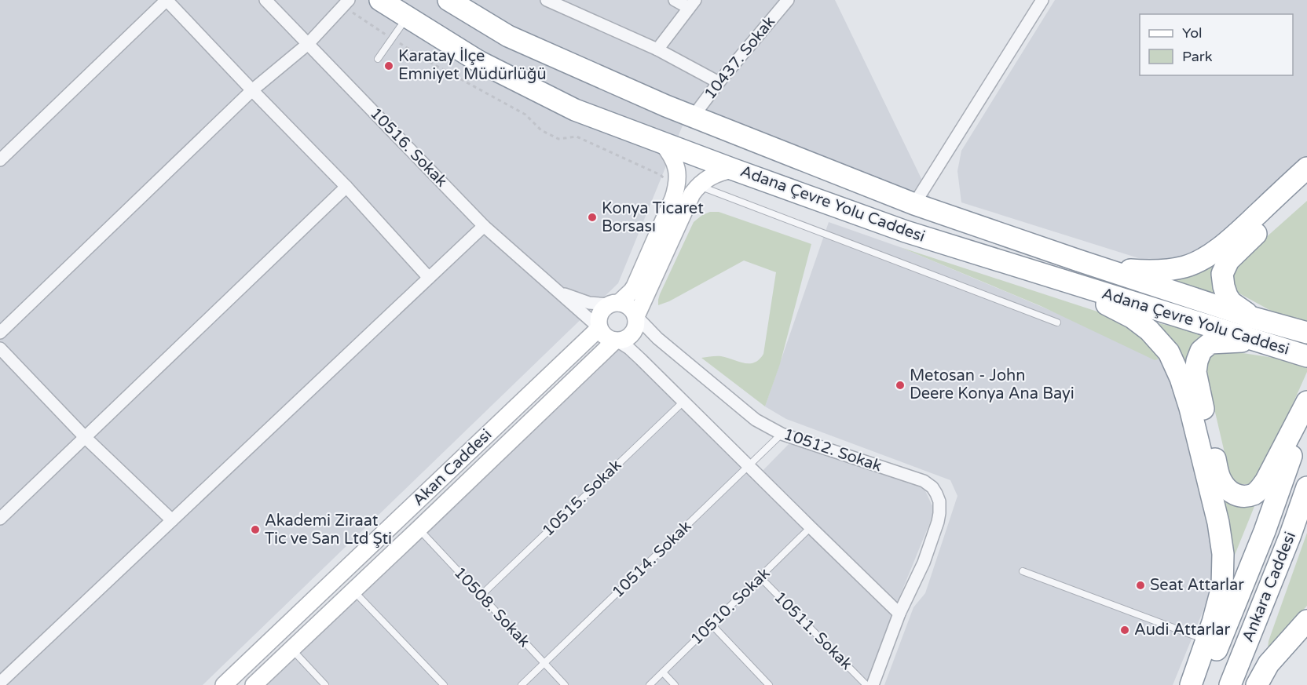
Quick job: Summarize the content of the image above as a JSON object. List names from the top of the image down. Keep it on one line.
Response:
{"streets":{"highway":["Adana Çevre Yolu Caddesi","Ankara Caddesi"],"street":["10437. Sokak","10516. Sokak","10512. Sokak","Akan Caddesi"],"lane":["10515. Sokak","10514. Sokak","10510. Sokak","10508. Sokak","10511. Sokak"]},"crossings":[["10437. Sokak","Adana Çevre Yolu Caddesi"],["10516. Sokak","10512. Sokak"],["10516. Sokak","Akan Caddesi"],["10512. Sokak","Akan Caddesi"],["10512. Sokak","10514. Sokak"],["Akan Caddesi","10508. Sokak"],["10515. Sokak","10508. Sokak"],["10514. Sokak","10508. Sokak"],["10510. Sokak","10511. Sokak"]],"places":["Karatay İlçe Emniyet Müdürlüğü","Konya Ticaret Borsası","Metosan - John Deere Konya Ana Bayi","Akademi Ziraat Tic ve San Ltd Şti","Seat Attarlar","Audi Attarlar"],"legend":["Yol","Park"]}
